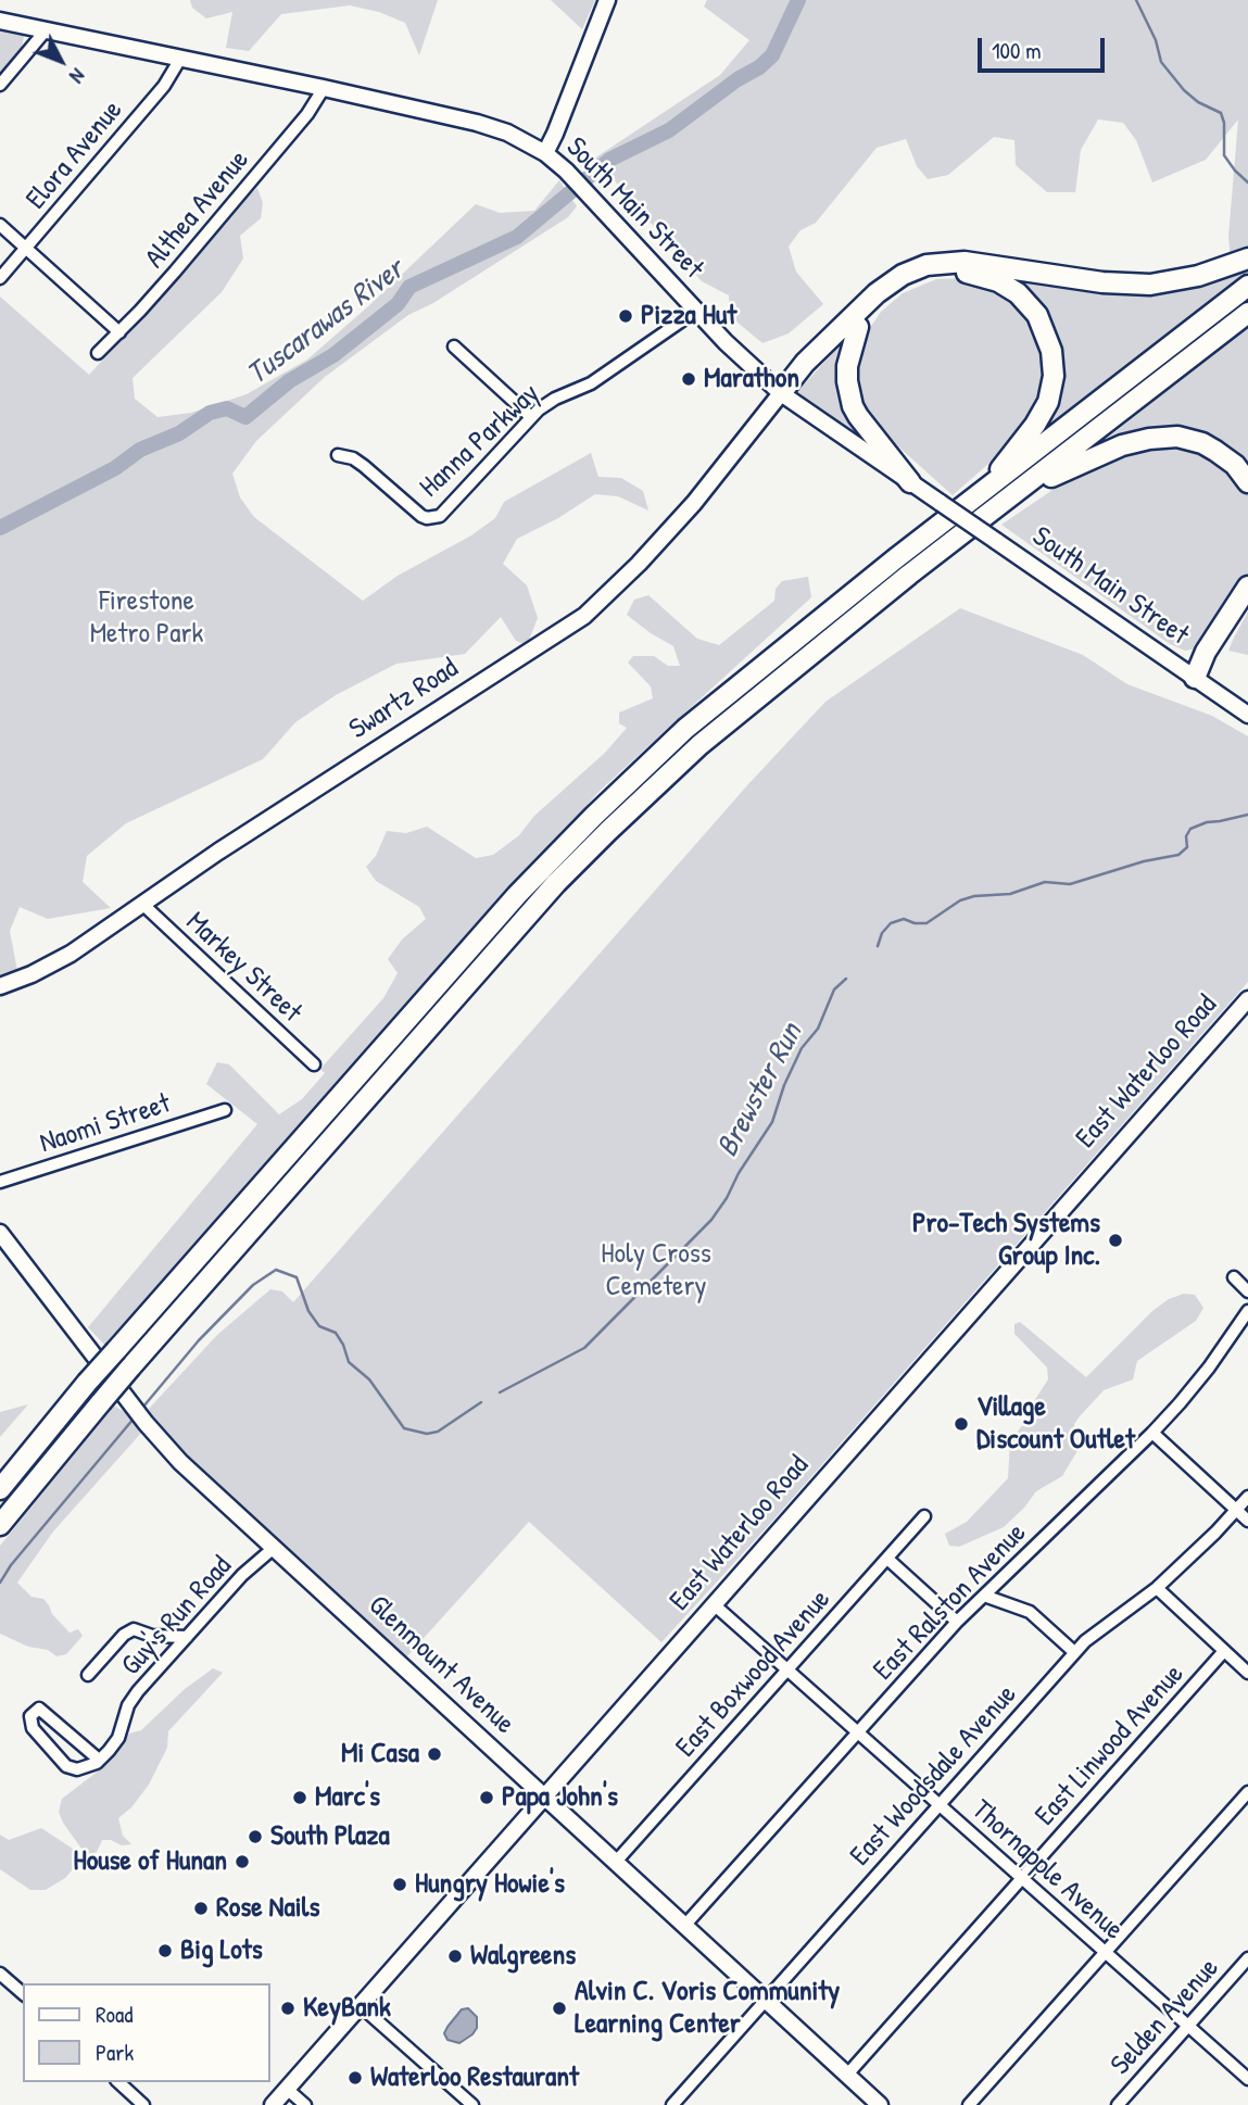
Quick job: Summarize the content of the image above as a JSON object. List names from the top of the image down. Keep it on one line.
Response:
{"streets":{"main road":["South Main Street","Swartz Road","East Waterloo Road","Glenmount Avenue"],"street":["Elora Avenue","Althea Avenue","Hanna Parkway","Markey Street","Naomi Street","East Ralston Avenue","Guy's Run Road","East Boxwood Avenue","East Linwood Avenue","East Woodsdale Avenue","Thornapple Avenue","Selden Avenue"]},"crossings":[["Elora Avenue","South Main Street"],["South Main Street","Althea Avenue"],["South Main Street","Hanna Parkway"],["South Main Street","Swartz Road"],["Swartz Road","Markey Street"],["East Waterloo Road","Glenmount Avenue"],["East Waterloo Road","Thornapple Avenue"],["East Ralston Avenue","Glenmount Avenue"],["East Ralston Avenue","Thornapple Avenue"],["Guy's Run Road","Glenmount Avenue"],["Glenmount Avenue","East Boxwood Avenue"],["Glenmount Avenue","East Linwood Avenue"],["Glenmount Avenue","East Woodsdale Avenue"],["East Boxwood Avenue","Thornapple Avenue"],["East Linwood Avenue","Thornapple Avenue"],["East Woodsdale Avenue","Thornapple Avenue"],["Thornapple Avenue","Selden Avenue"]],"water":["Tuscarawas River","Brewster Run"],"parks":["Firestone Metro Park","Holy Cross Cemetery"],"places":["Pizza Hut","Marathon","Pro-Tech Systems Group Inc.","Village Discount Outlet","Mi Casa","Marc's","Papa John's","South Plaza","House of Hunan","Hungry Howie's","Rose Nails","Big Lots","Walgreens","KeyBank","Alvin C. Voris Community Learning Center","Waterloo Restaurant"],"legend":["Road","Park"],"scale_bar":"100 m","north":"bottom right"}
